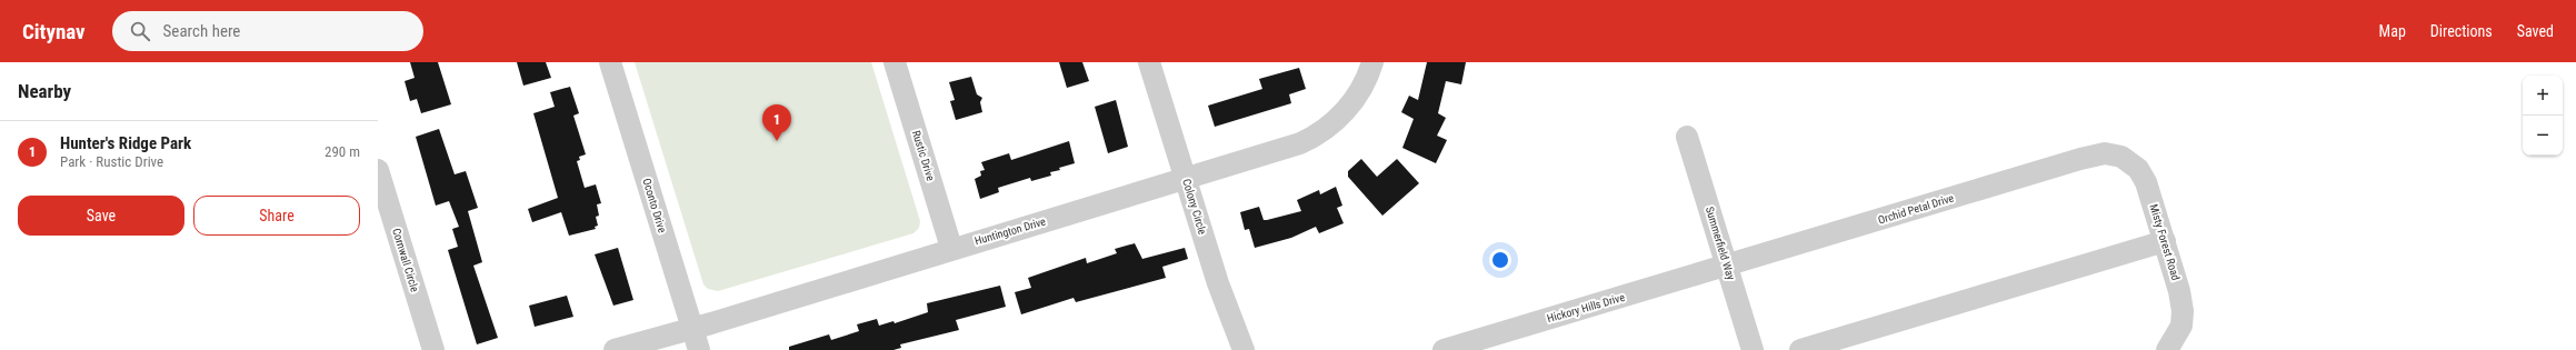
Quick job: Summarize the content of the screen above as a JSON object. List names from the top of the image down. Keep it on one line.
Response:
{"streets":{"street":["Rustic Drive","Oconto Drive","Colony Circle","Orchid Petal Drive","Huntington Drive","Misty Forest Road","Summerfield Way","Cornwall Circle","Hickory Hills Drive"]},"crossings":[["Rustic Drive","Huntington Drive"],["Oconto Drive","Huntington Drive"],["Colony Circle","Huntington Drive"],["Orchid Petal Drive","Misty Forest Road"],["Orchid Petal Drive","Summerfield Way"],["Orchid Petal Drive","Hickory Hills Drive"],["Summerfield Way","Hickory Hills Drive"]],"page":{"header":"Citynav","search":"Search here","nav":["Map","Directions","Saved"],"heading":"Nearby","map_buttons":["+","−"],"pins":"1","list":[{"mark":"1","name":"Hunter's Ridge Park","note":"Park · Rustic Drive","value":"290 m"}],"buttons":["Save","Share"]}}
